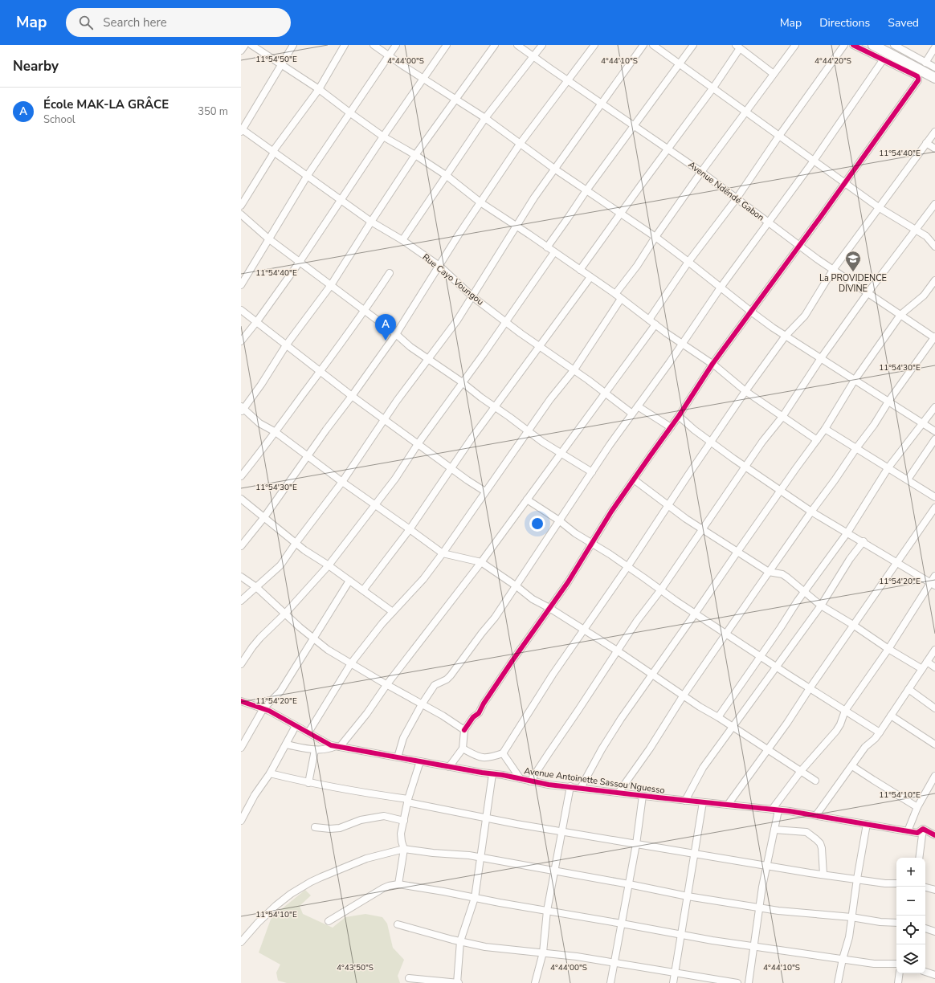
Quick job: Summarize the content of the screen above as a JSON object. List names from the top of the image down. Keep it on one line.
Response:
{"streets":{"street":["Avenue Ndéndé Gabon","Rue Cayo Voungou","Avenue Antoinette Sassou Nguesso"]},"places":{"school or university":["La PROVIDENCE DIVINE"]},"page":{"header":"Map","search":"Search here","nav":["Map","Directions","Saved"],"heading":"Nearby","list":[{"mark":"A","name":"École MAK-LA GRÂCE","note":"School","value":"350 m"}],"pins":"A","map_buttons":["+","−"]},"coordinates":["11°54'50\"E","4°44'20\"S","4°44'00\"S","4°44'10\"S","11°54'40\"E","11°54'30\"E","11°54'20\"E","11°54'10\"E","4°43'50\"S"]}
